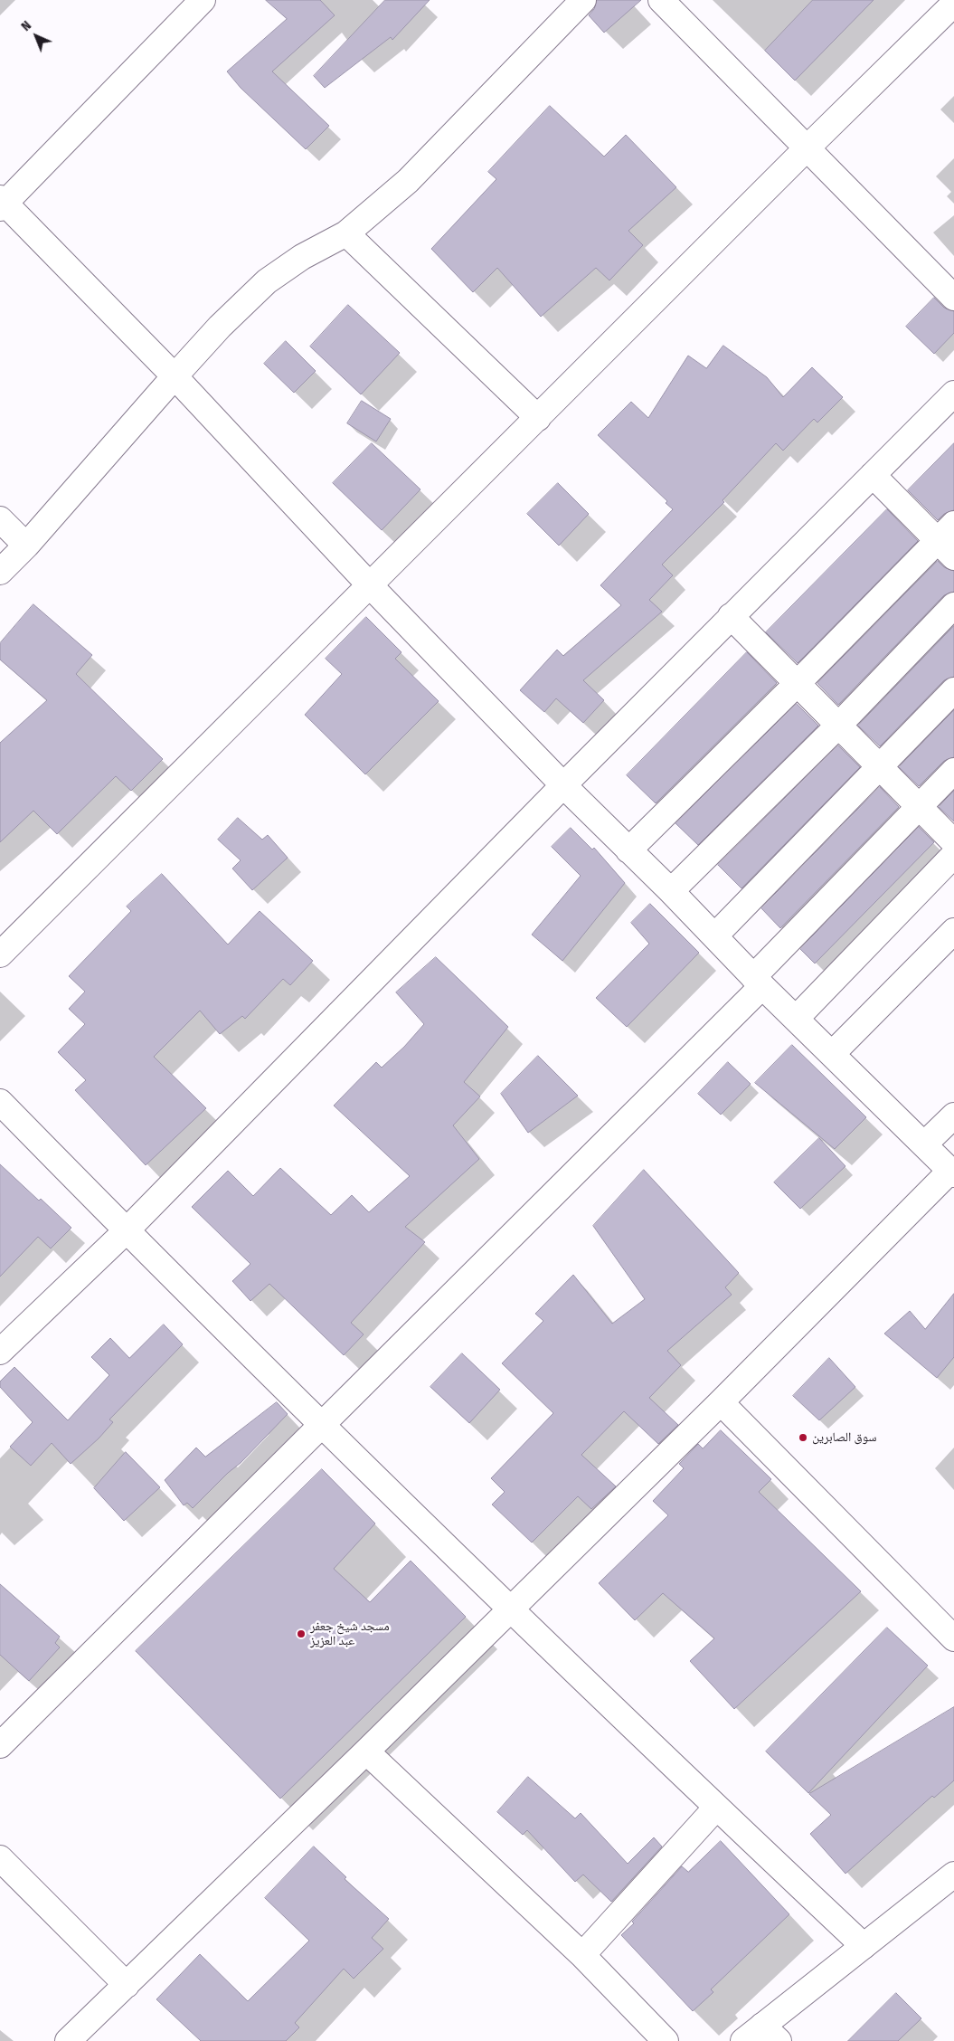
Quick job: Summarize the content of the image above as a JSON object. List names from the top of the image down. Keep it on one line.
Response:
{"places":["سوق الصابرين","مسجد شيخ جعفر عبد العزيز"],"north":"top left"}
